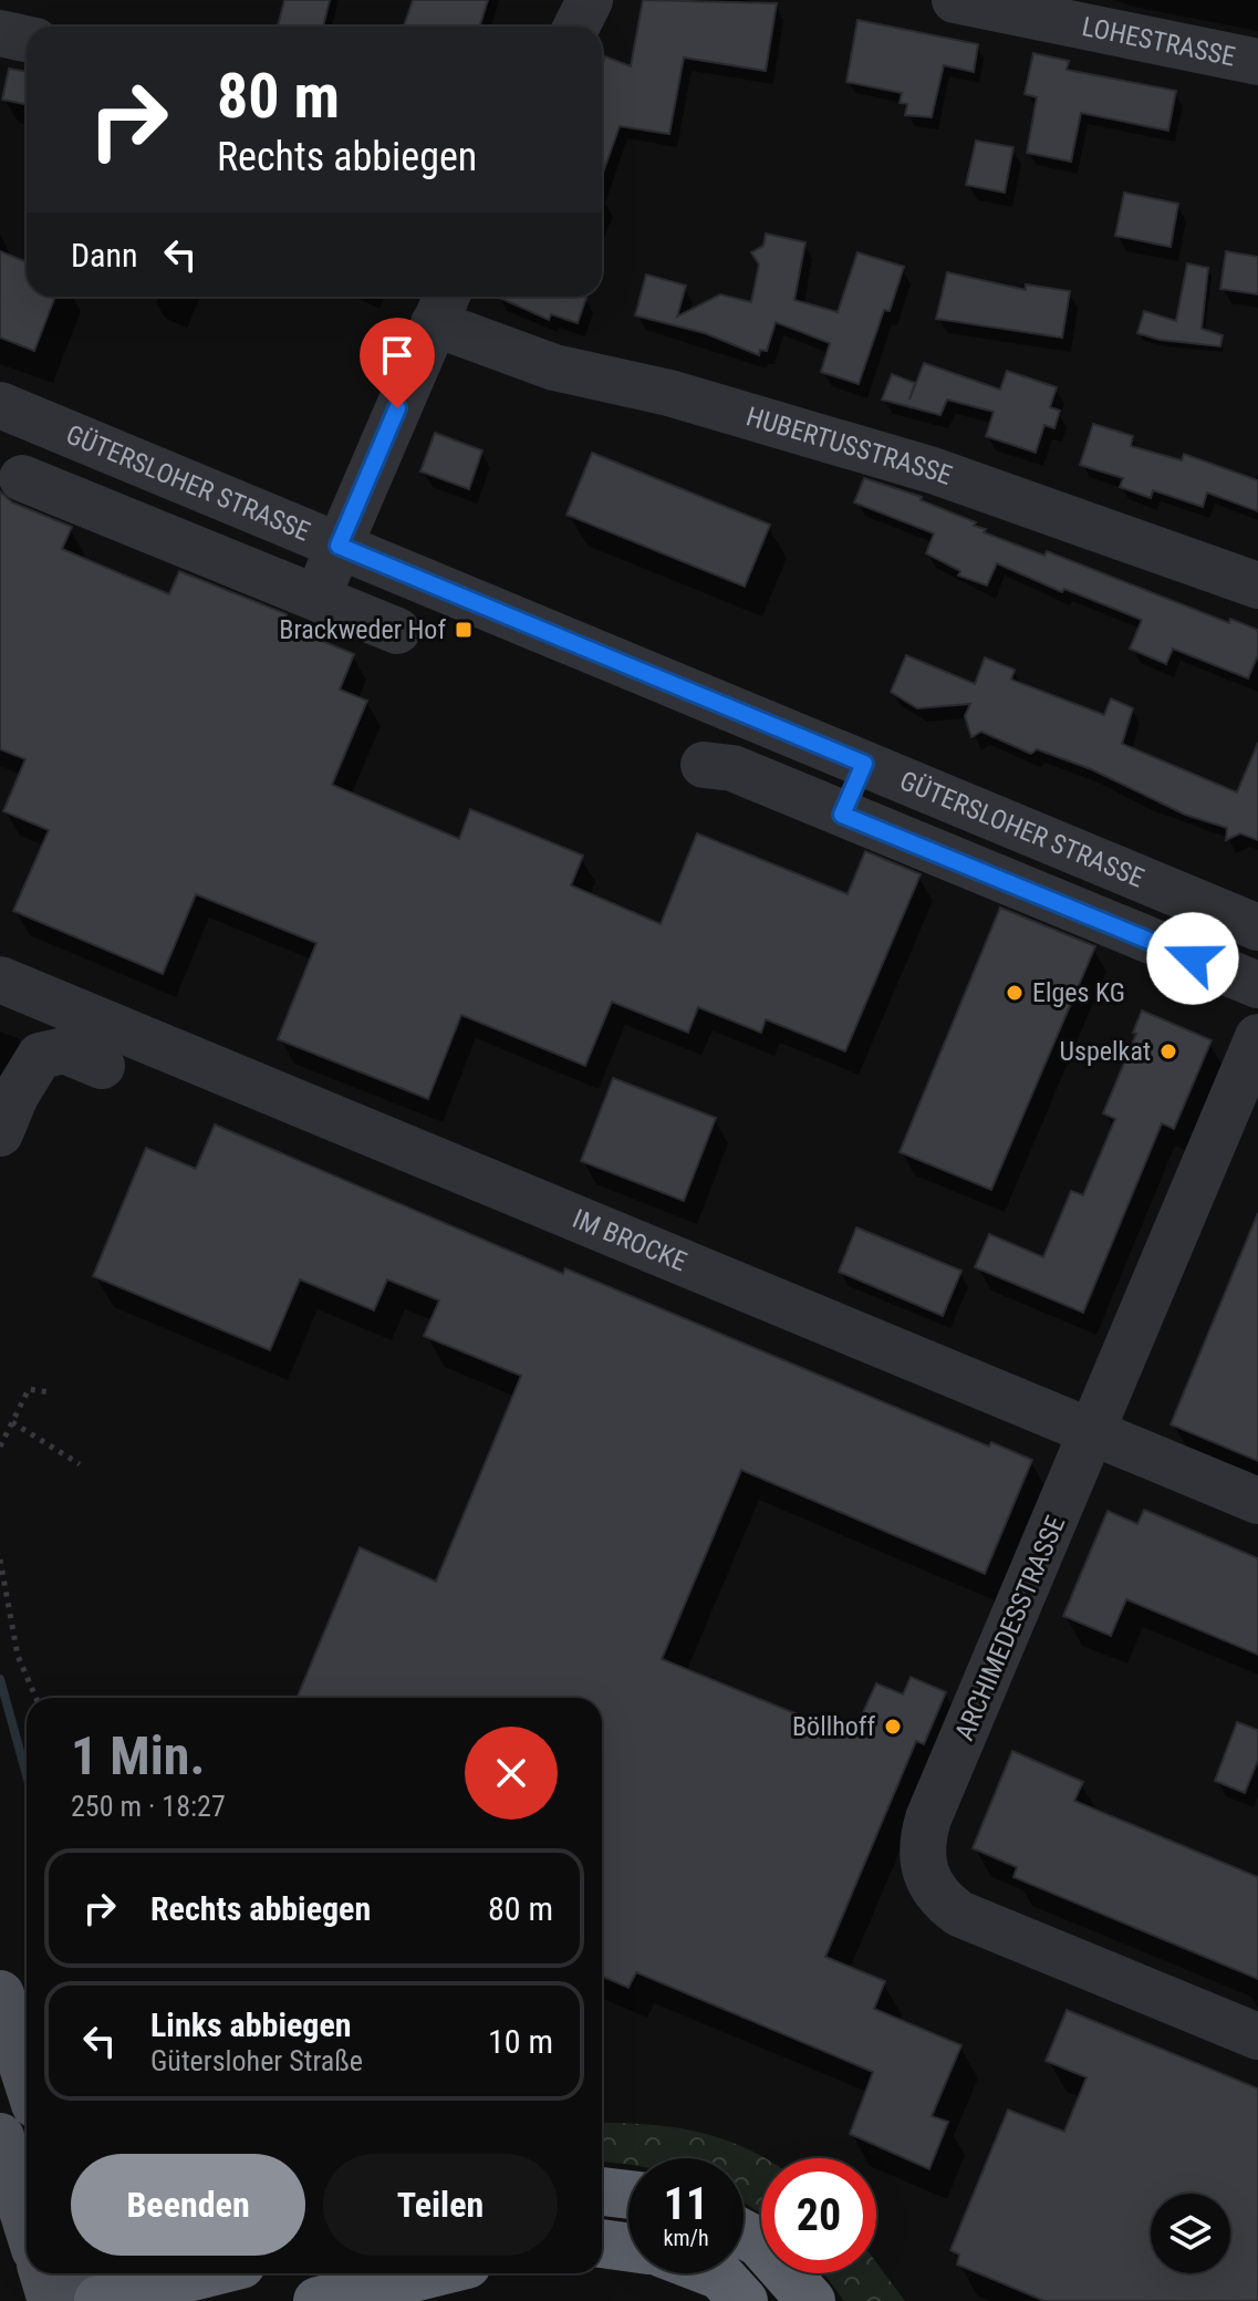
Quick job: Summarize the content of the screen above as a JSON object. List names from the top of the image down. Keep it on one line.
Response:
{"streets":{"street":["LOHESTRASSE","HUBERTUSSTRASSE","GÜTERSLOHER STRASSE","IM BROCKE","ARCHIMEDESSTRASSE"]},"crossings":[["IM BROCKE","ARCHIMEDESSTRASSE"]],"places":{"transit":["Brackweder Hof"],"other":["Elges KG","Uspelkat","Böllhoff"]},"page":{"turn":["80 m","Rechts abbiegen"],"then":"Dann","heading":["1 Min.","250 m · 18:27"],"list":[{"name":"Rechts abbiegen","value":"80 m"},{"name":"Links abbiegen","note":"Gütersloher Straße","value":"10 m"}],"buttons":["Beenden","Teilen"],"speed":"11 km/h","limit":"20"}}
